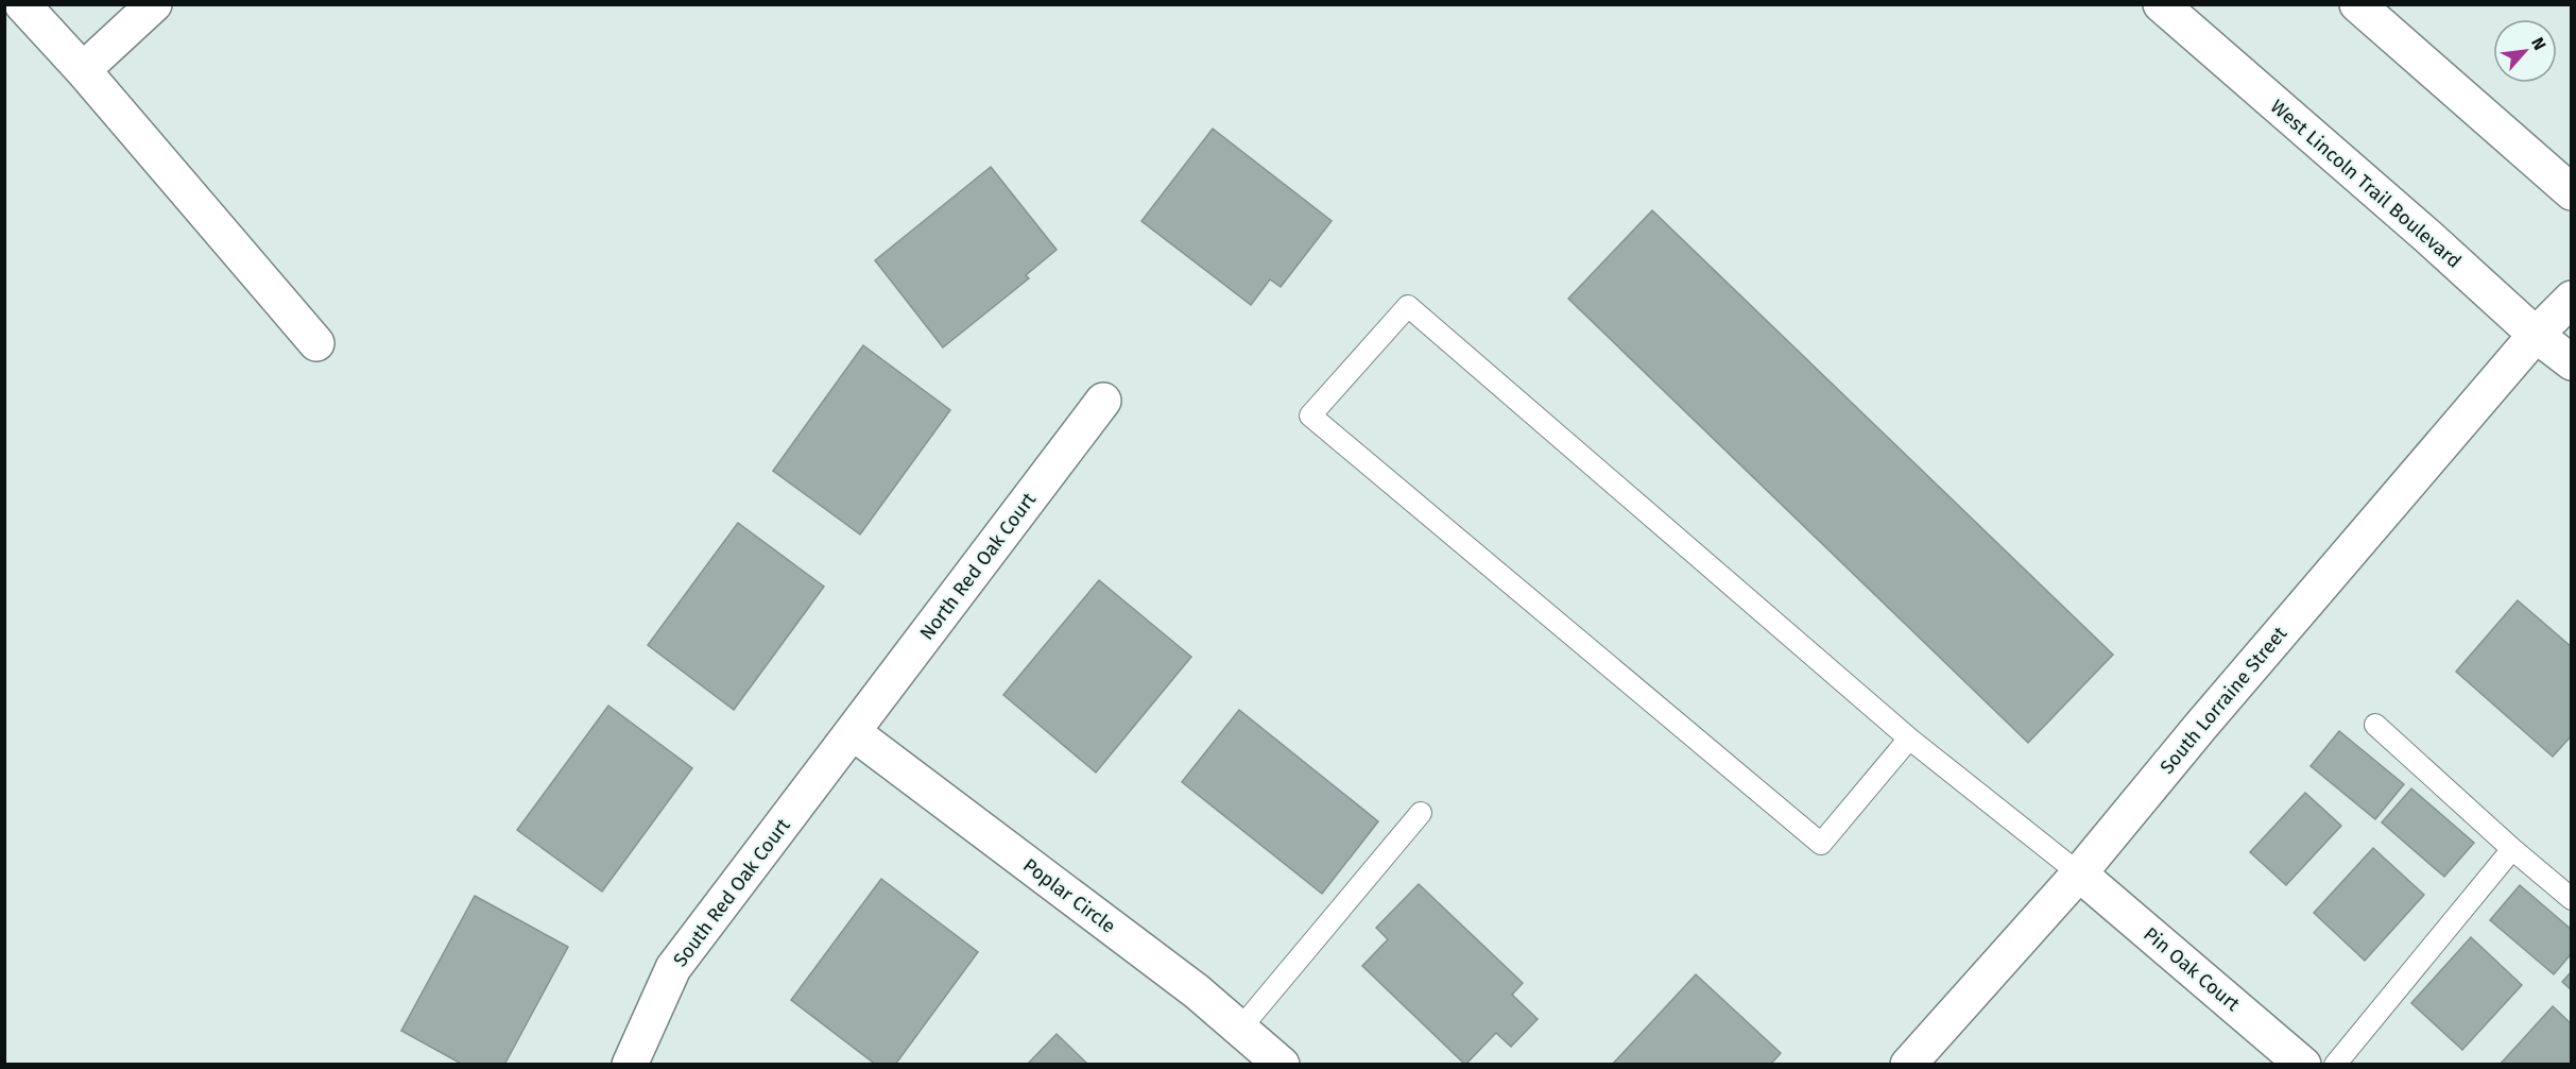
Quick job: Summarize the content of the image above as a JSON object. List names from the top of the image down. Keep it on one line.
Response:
{"streets":{"street":["West Lincoln Trail Boulevard","North Red Oak Court","South Lorraine Street","South Red Oak Court","Poplar Circle","Pin Oak Court"]},"crossings":[["West Lincoln Trail Boulevard","South Lorraine Street"],["North Red Oak Court","South Red Oak Court"],["North Red Oak Court","Poplar Circle"],["South Lorraine Street","Pin Oak Court"],["South Red Oak Court","Poplar Circle"]],"north":"top right"}
